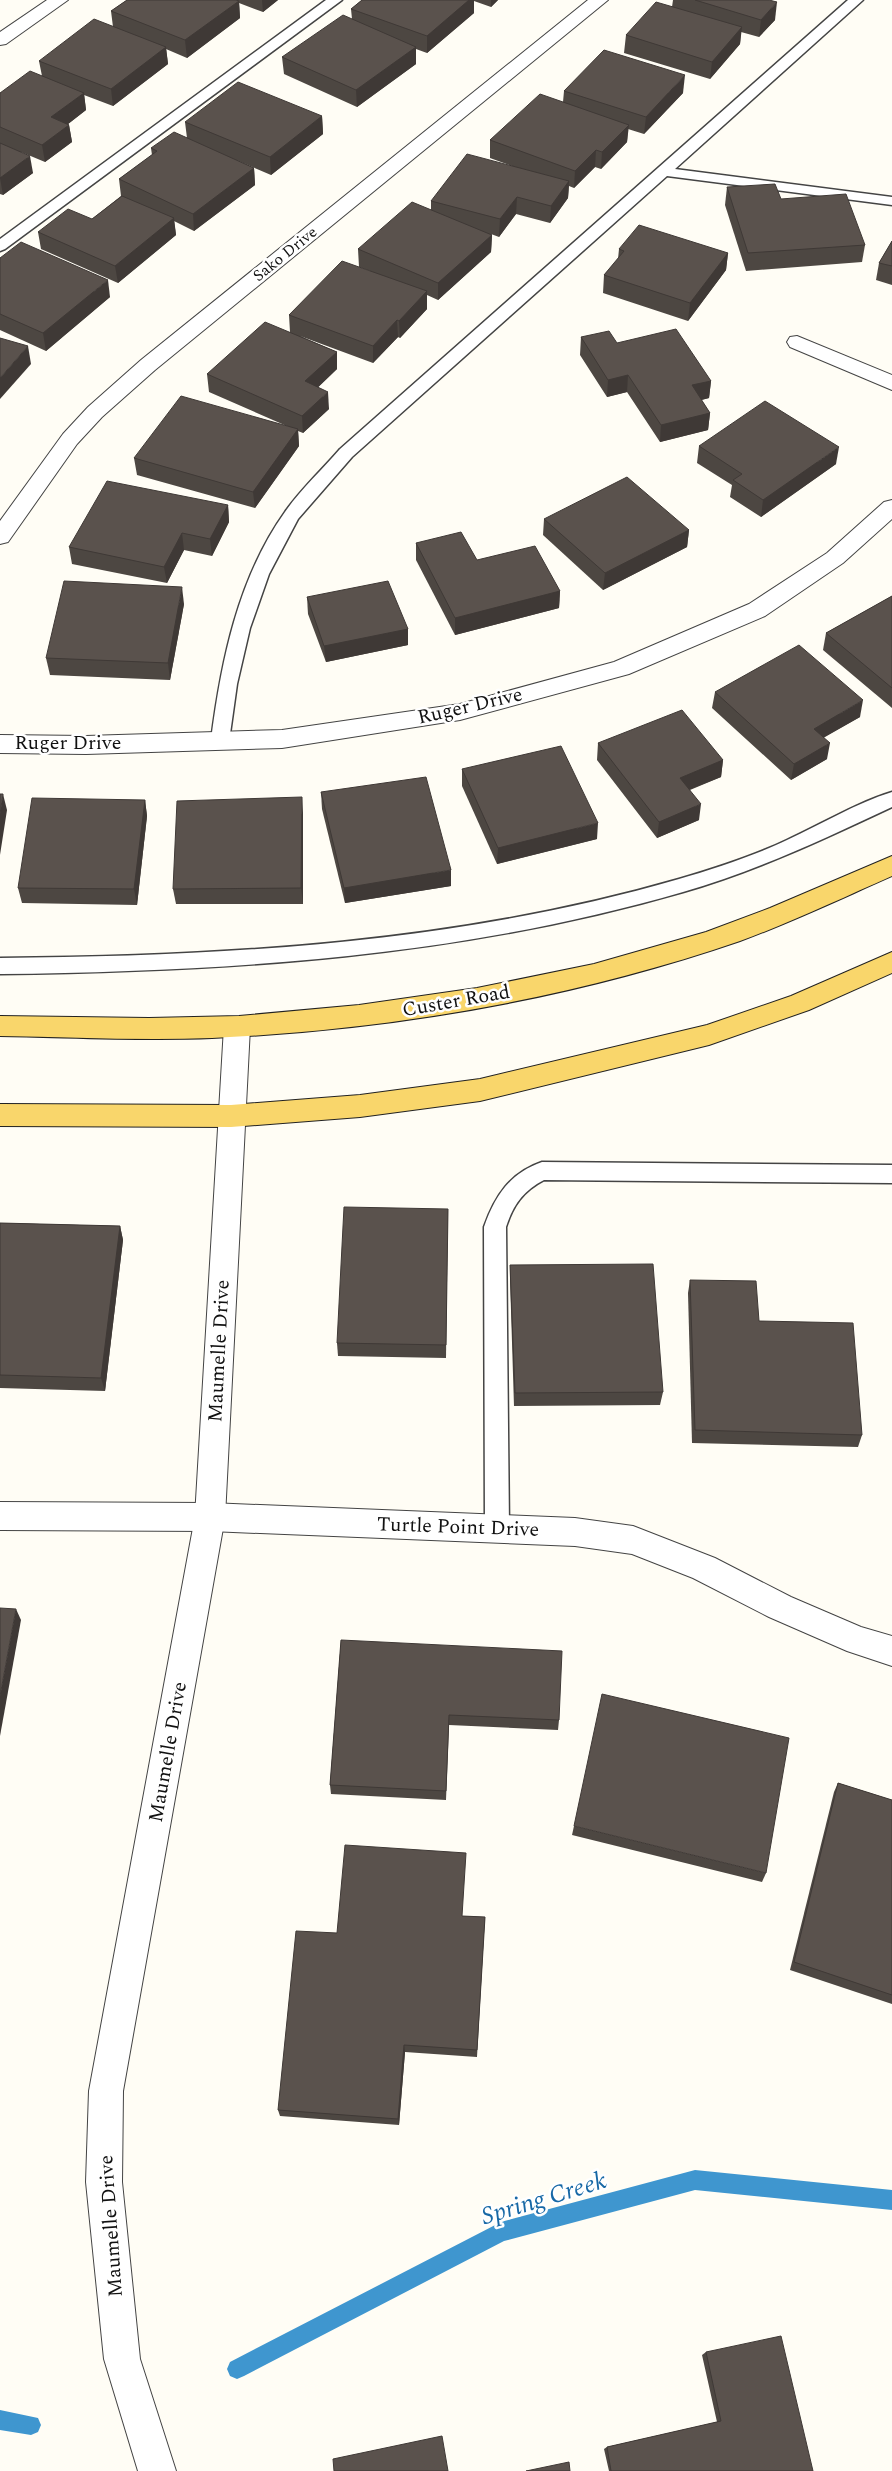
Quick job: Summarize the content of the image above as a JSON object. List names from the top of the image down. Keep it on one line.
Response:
{"streets":{"main road":["Custer Road"],"street":["Sako Drive","Ruger Drive","Maumelle Drive","Turtle Point Drive"]},"crossings":[["Custer Road","Maumelle Drive"],["Maumelle Drive","Turtle Point Drive"]],"water":["Spring Creek"]}
